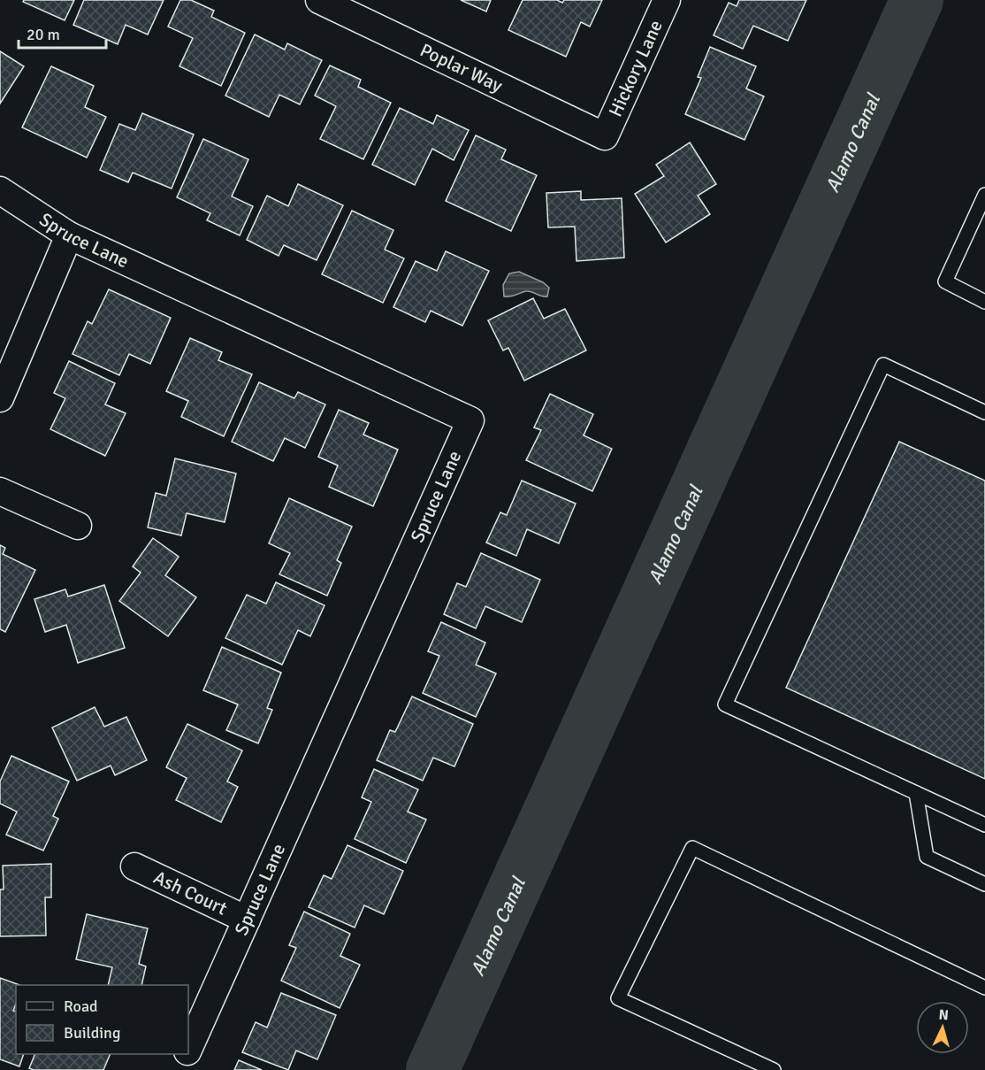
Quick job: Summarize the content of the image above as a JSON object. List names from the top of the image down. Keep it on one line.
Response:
{"streets":{"street":["Poplar Way","Hickory Lane","Spruce Lane","Ash Court"]},"crossings":[["Poplar Way","Hickory Lane"],["Spruce Lane","Ash Court"]],"water":["Alamo Canal"],"legend":["Road","Building"],"scale_bar":"20 m","north":"top"}
